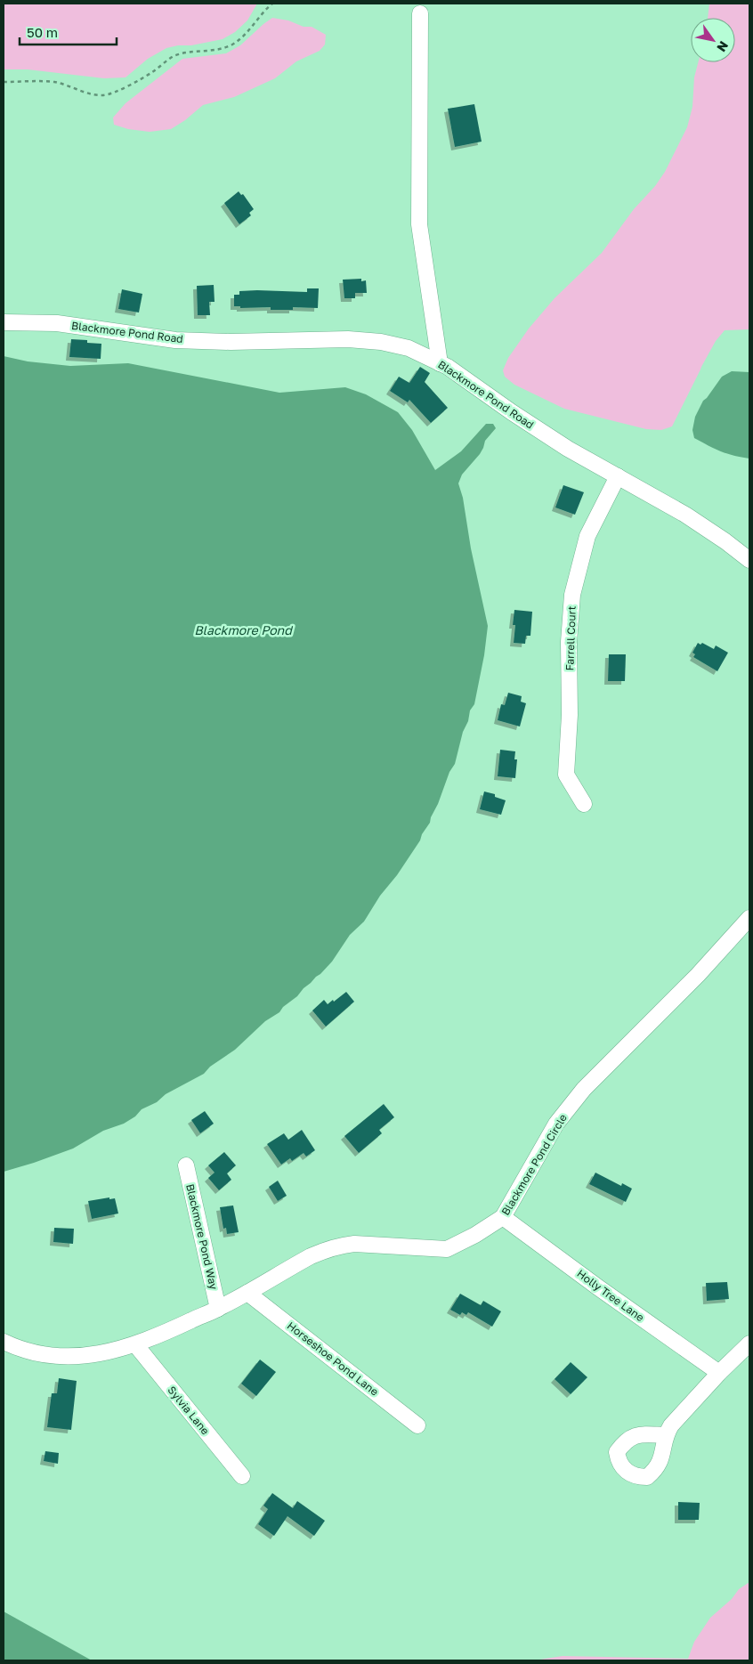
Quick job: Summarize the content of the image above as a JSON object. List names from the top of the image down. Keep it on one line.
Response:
{"streets":{"street":["Blackmore Pond Road","Farrell Court","Blackmore Pond Circle","Blackmore Pond Way","Holly Tree Lane","Horseshoe Pond Lane","Sylvia Lane"]},"crossings":[["Blackmore Pond Road","Farrell Court"],["Blackmore Pond Circle","Blackmore Pond Way"],["Blackmore Pond Circle","Holly Tree Lane"],["Blackmore Pond Circle","Horseshoe Pond Lane"],["Blackmore Pond Circle","Sylvia Lane"]],"water":["Blackmore Pond"],"scale_bar":"50 m","north":"bottom right"}
